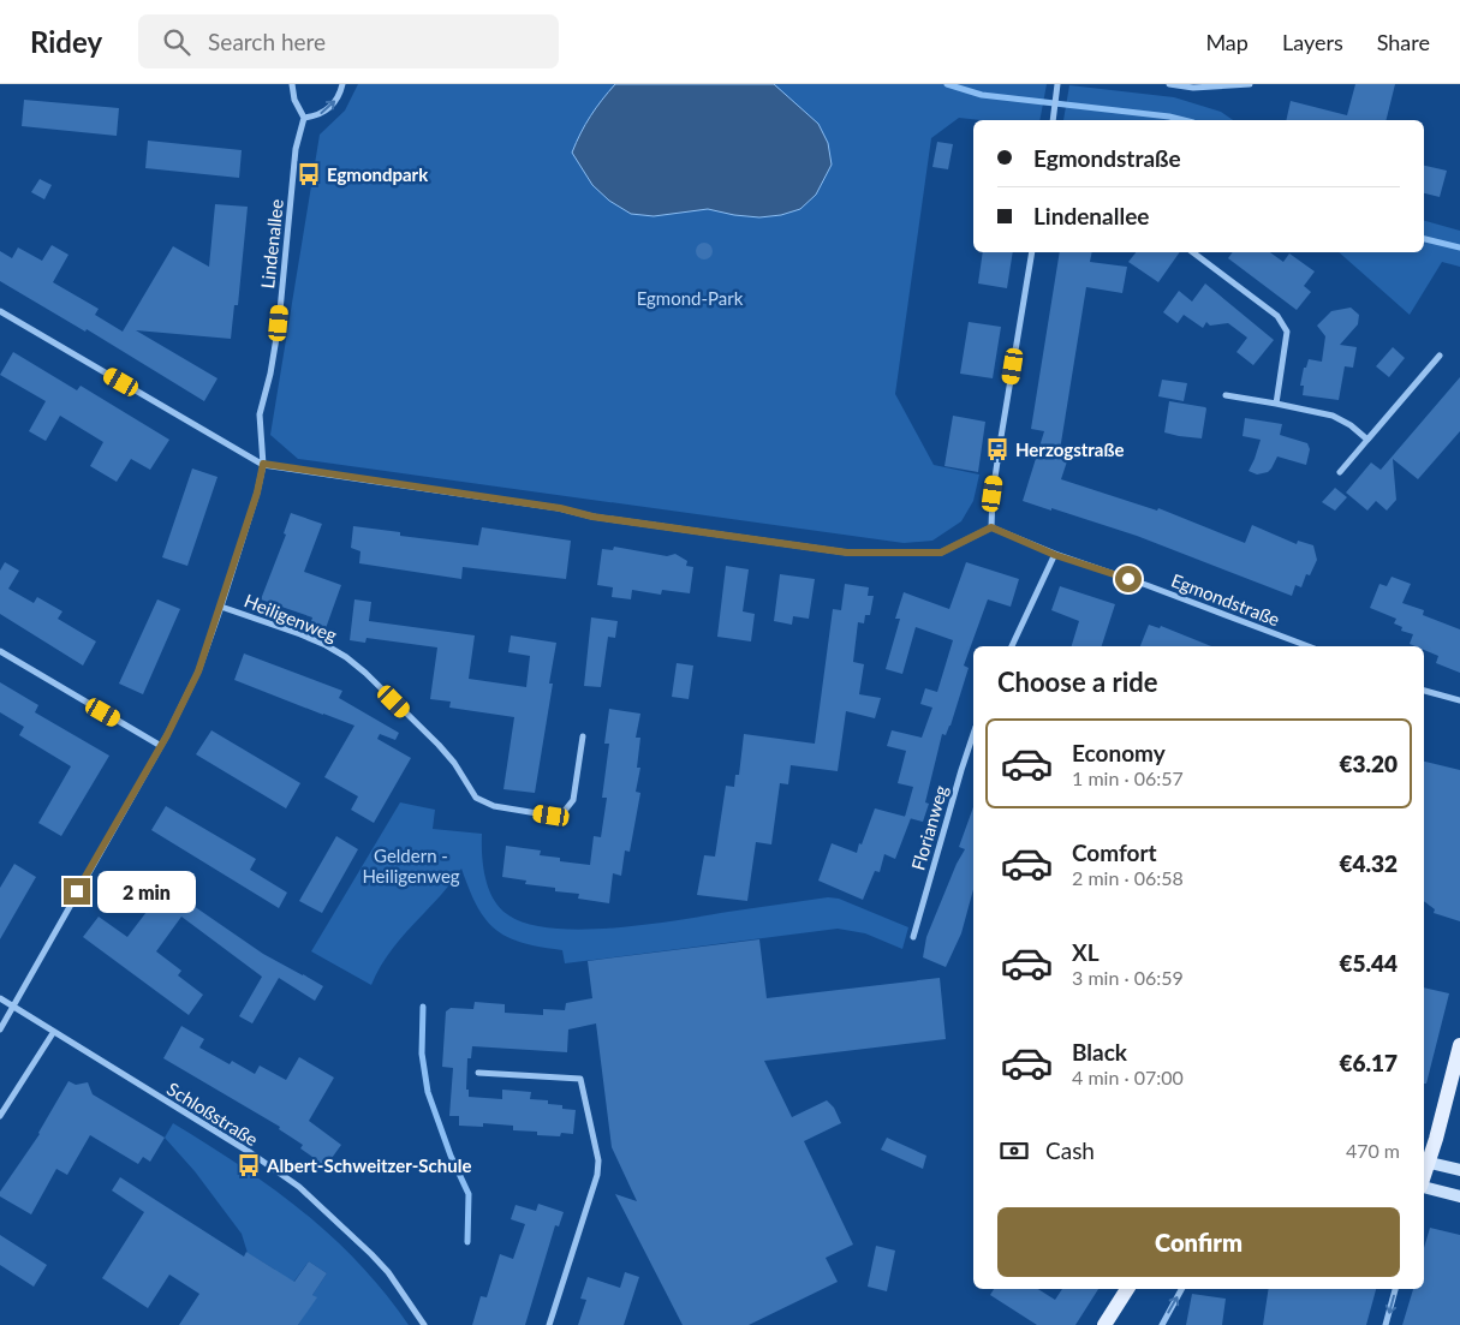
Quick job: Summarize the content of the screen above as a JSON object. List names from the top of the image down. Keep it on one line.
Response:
{"streets":{"street":["Lindenallee","Egmondstraße","Heiligenweg","Florianweg","Schloßstraße"]},"crossings":[["Lindenallee","Heiligenweg"],["Lindenallee","Schloßstraße"]],"parks":["Egmond-Park","Geldern - Heiligenweg"],"places":{"bus stop":["Egmondpark","Herzogstraße","Albert-Schweitzer-Schule"]},"page":{"header":"Ridey","search":"Search here","nav":["Map","Layers","Share"],"banner":["Egmondstraße","Lindenallee"],"heading":"Choose a ride","list":[{"name":"Economy","note":"1 min · 06:57","value":"€3.20"},{"name":"Comfort","note":"2 min · 06:58","value":"€4.32"},{"name":"XL","note":"3 min · 06:59","value":"€5.44"},{"name":"Black","note":"4 min · 07:00","value":"€6.17"}],"bubble":"2 min","pay":["Cash","470 m"],"buttons":"Confirm"}}
